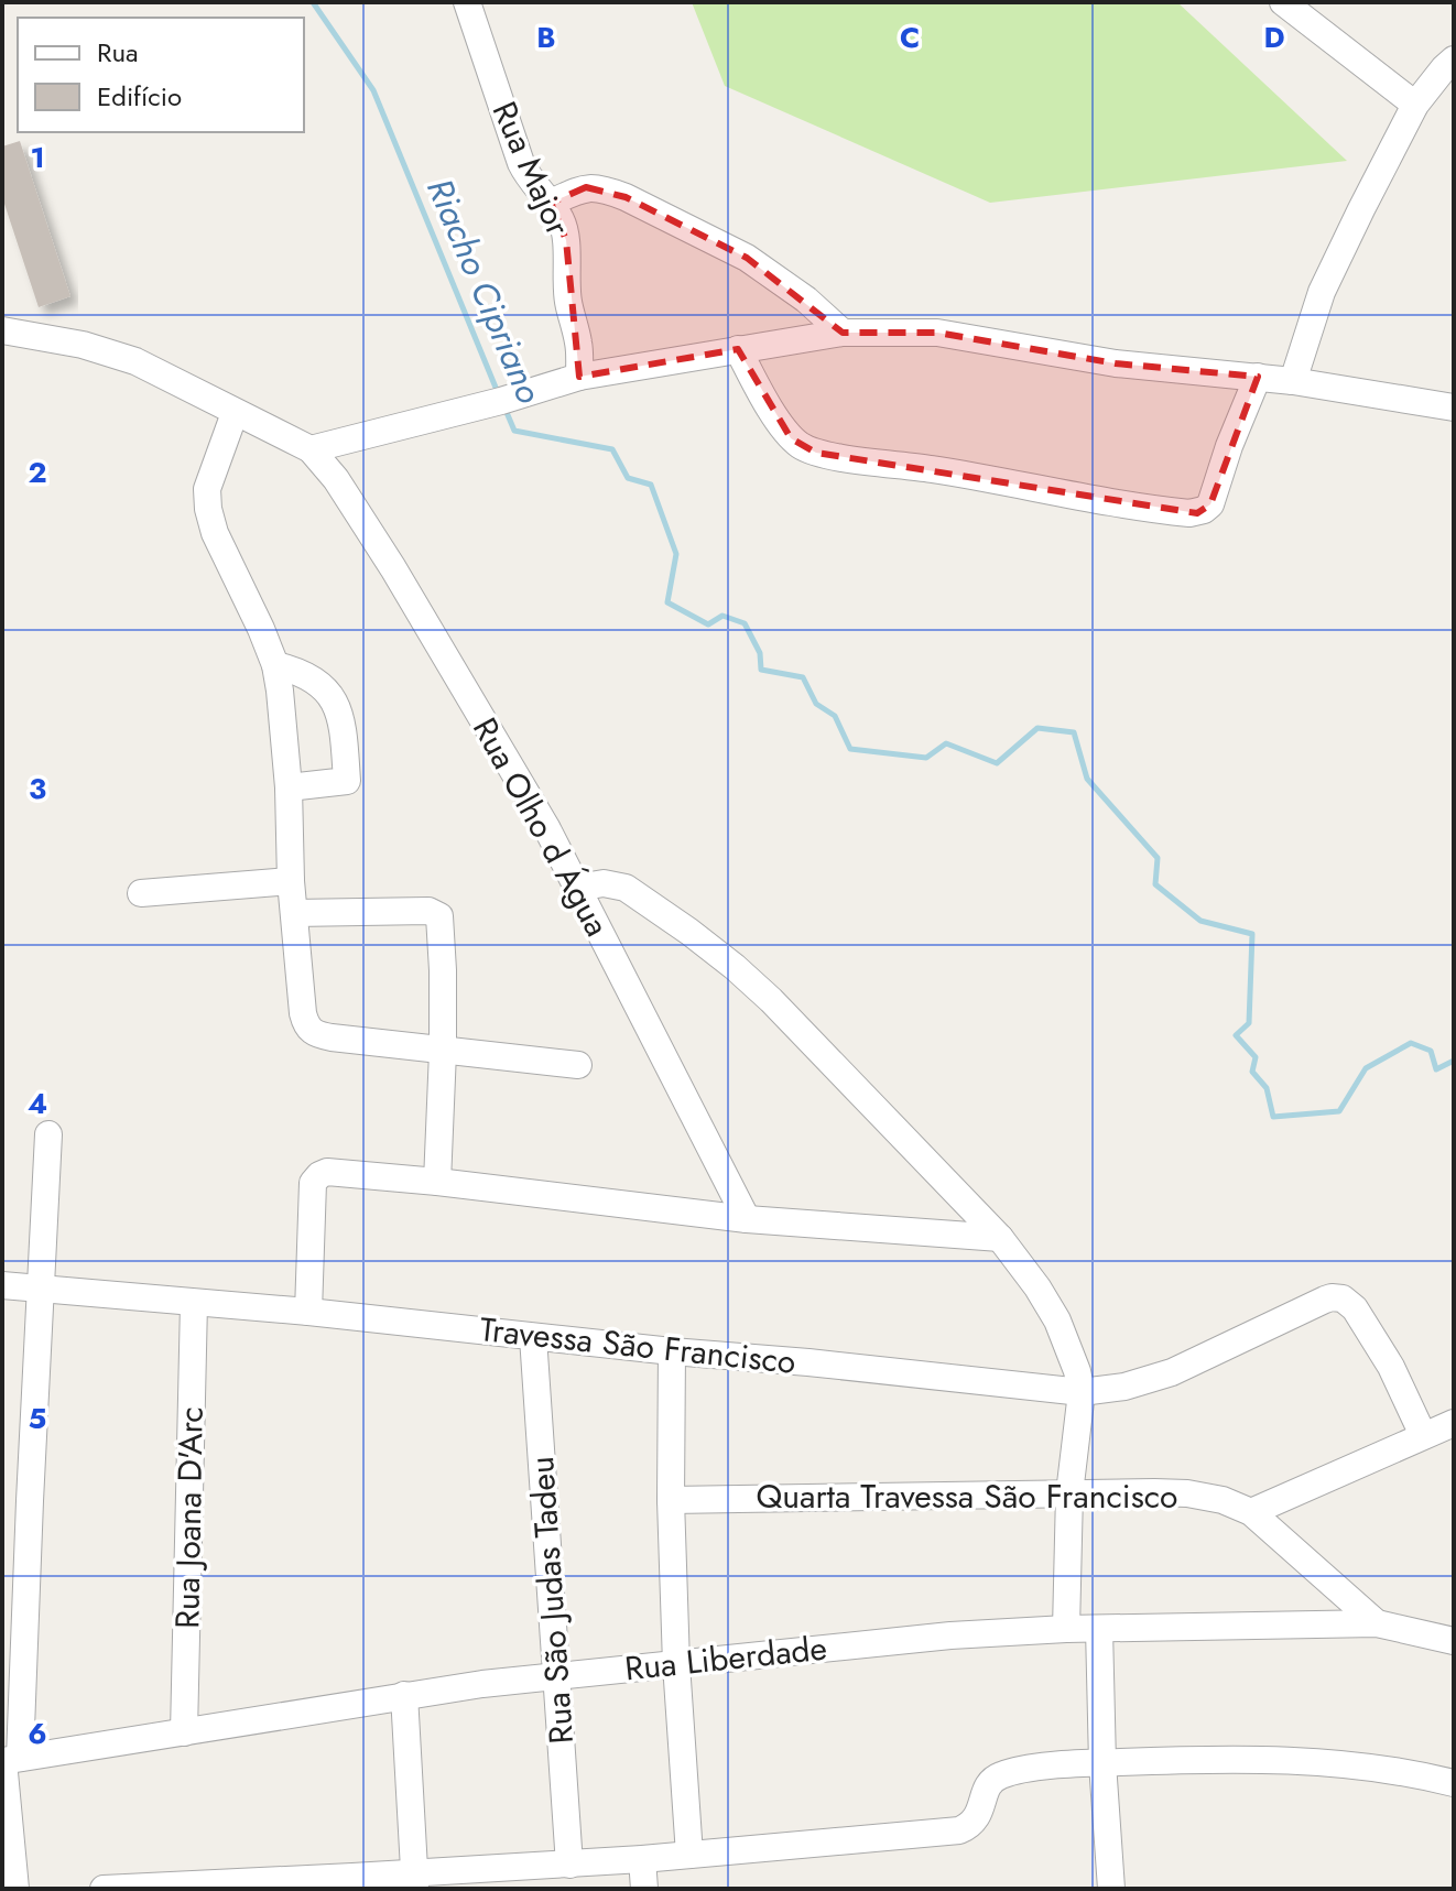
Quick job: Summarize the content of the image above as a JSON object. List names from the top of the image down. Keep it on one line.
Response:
{"streets":{"street":["Rua Major","Rua Olho d Água","Travessa São Francisco","Quarta Travessa São Francisco","Rua Joana D'Arc","Rua São Judas Tadeu","Rua Liberdade"]},"crossings":[["Travessa São Francisco","Rua Joana D'Arc"],["Travessa São Francisco","Rua São Judas Tadeu"],["Quarta Travessa São Francisco","Rua Liberdade"],["Rua Joana D'Arc","Rua Liberdade"],["Rua São Judas Tadeu","Rua Liberdade"]],"water":["Riacho Cipriano"],"legend":["Rua","Edifício"],"grid":{"columns":["B","C","D"],"rows":["1","2","3","4","5","6"]}}
